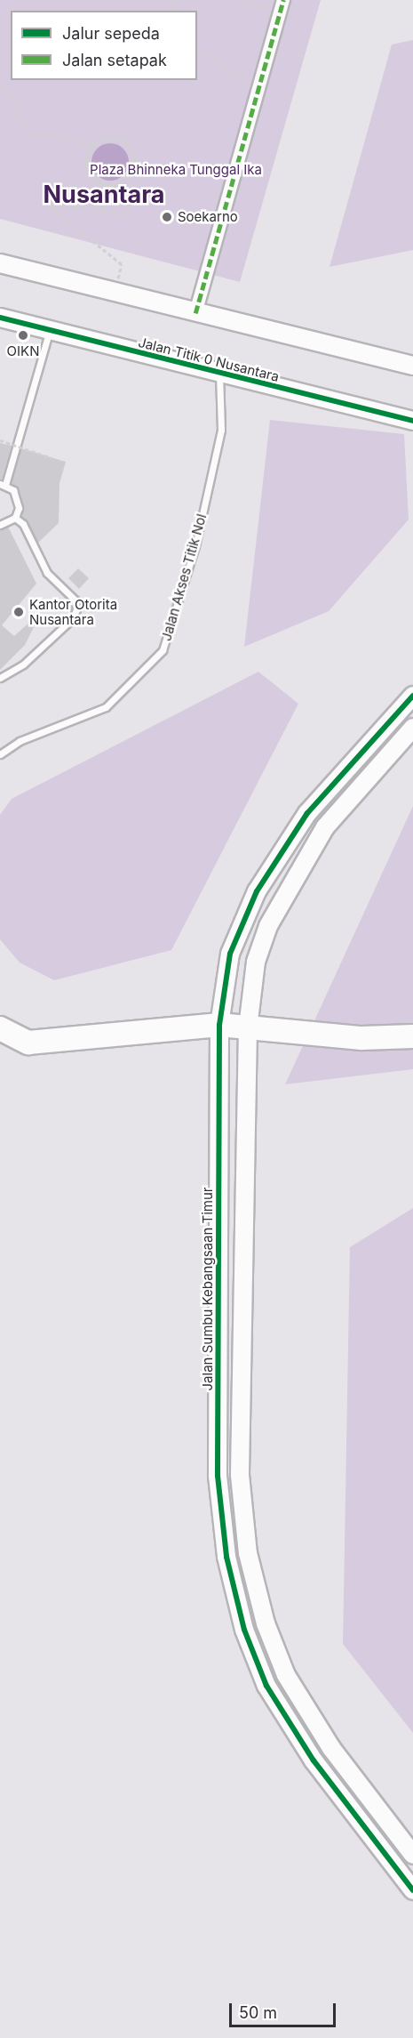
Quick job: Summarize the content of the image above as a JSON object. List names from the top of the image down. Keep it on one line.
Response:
{"streets":{"street":["Jalan Titik 0 Nusantara","Jalan Sumbu Kebangsaan Timur"],"lane":["Jalan Akses Titik Nol"]},"crossings":[["Jalan Titik 0 Nusantara","Jalan Akses Titik Nol"]],"districts":["Nusantara"],"parks":["Plaza Bhinneka Tunggal Ika"],"places":["Soekarno","OIKN","Kantor Otorita Nusantara"],"legend":["Jalur sepeda","Jalan setapak"],"scale_bar":"50 m"}
